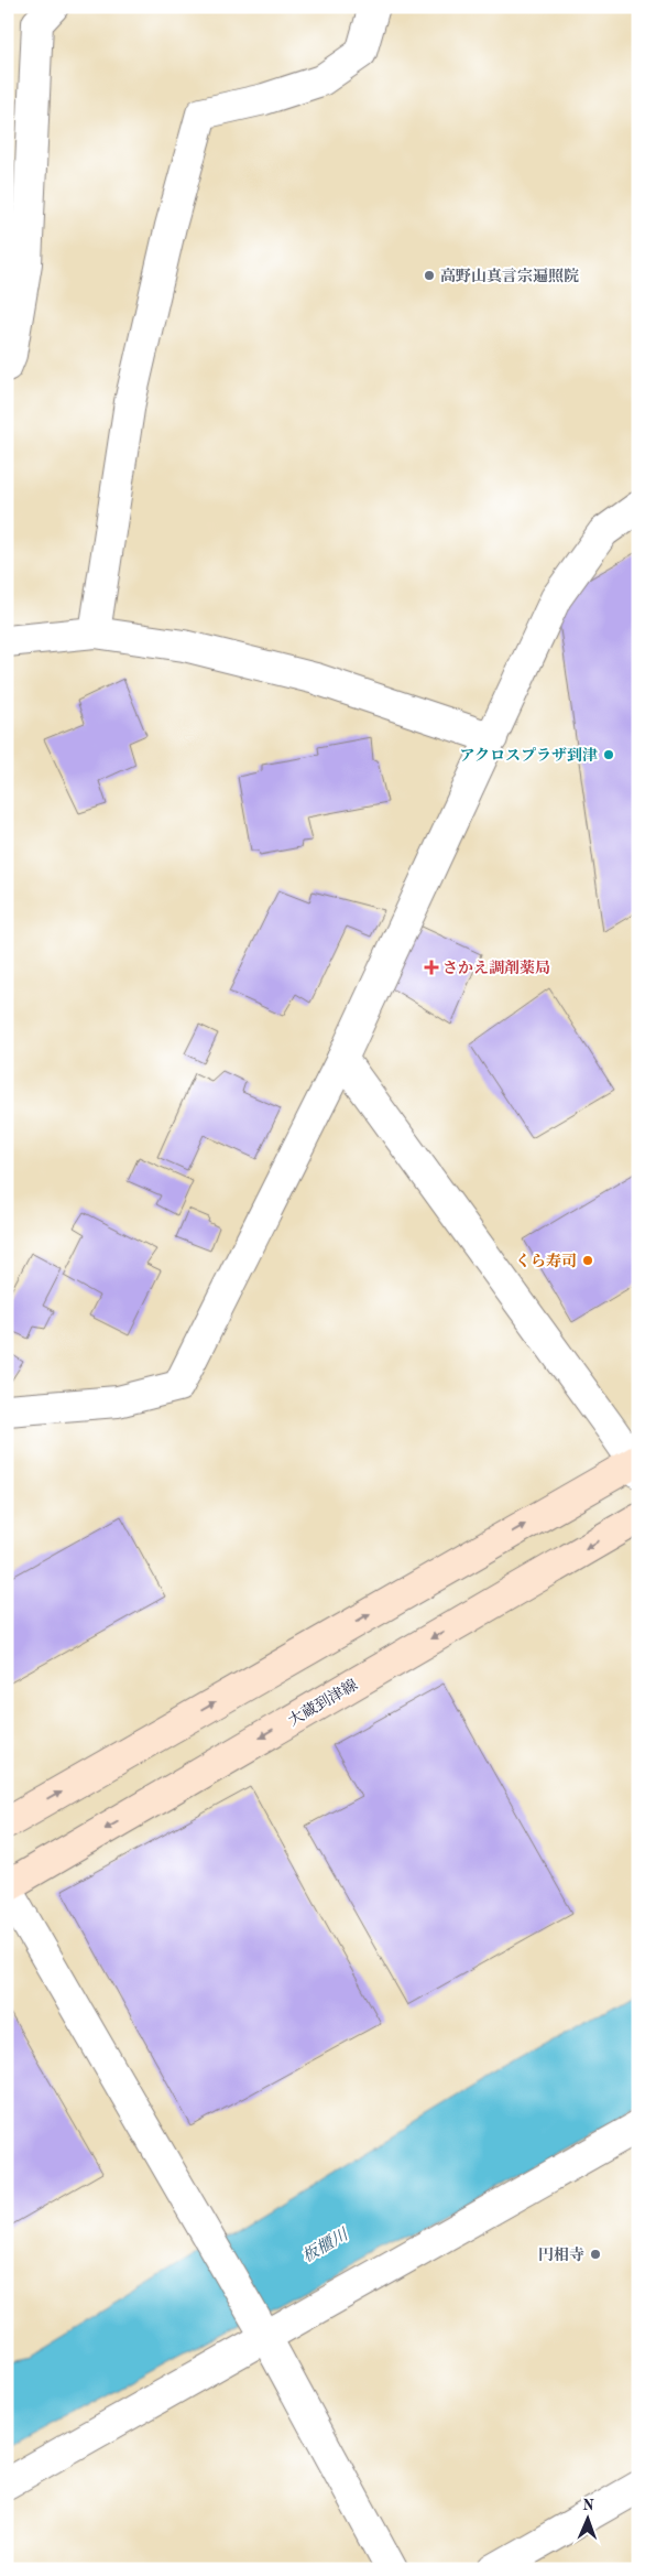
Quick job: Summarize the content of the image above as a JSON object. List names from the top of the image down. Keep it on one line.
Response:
{"streets":{"main road":["大蔵到津線"]},"water":["板櫃川"],"places":{"other":["高野山真言宗遍照院","アクロスプラザ到津","くら寿司","円相寺"],"health":["さかえ調剤薬局"]},"north":"top"}
